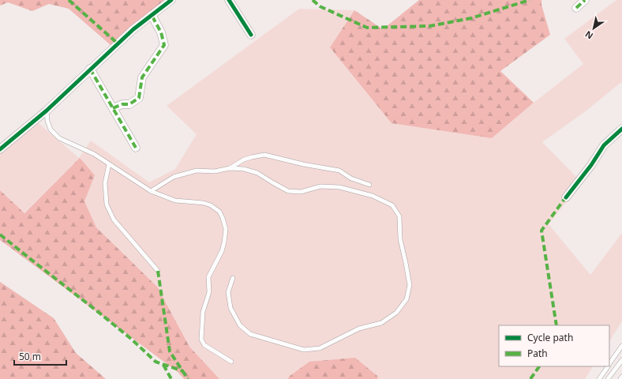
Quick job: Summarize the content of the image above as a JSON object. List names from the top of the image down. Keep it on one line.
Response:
{"legend":["Cycle path","Path"],"scale_bar":"50 m","north":"bottom left"}
